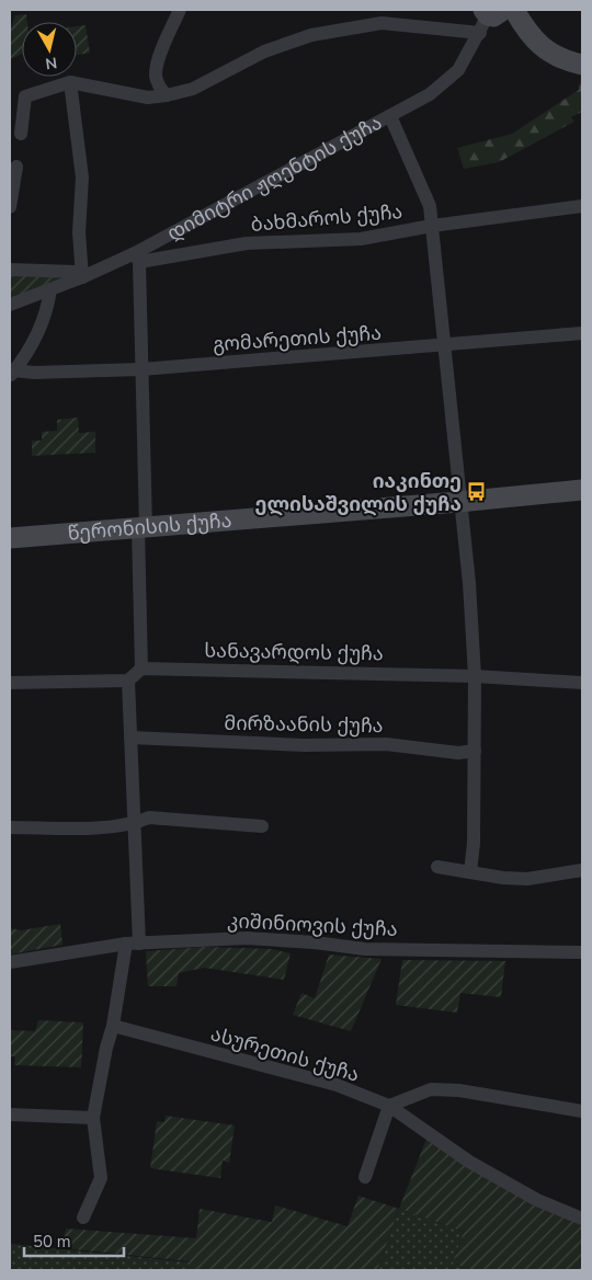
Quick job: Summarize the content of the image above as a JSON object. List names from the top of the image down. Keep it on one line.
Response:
{"streets":{"street":["დიმიტრი ჟღენტის ქუჩა","ბახმაროს ქუჩა","გომარეთის ქუჩა","წერონისის ქუჩა","სანავარდოს ქუჩა","მირზაანის ქუჩა","კიშინიოვის ქუჩა","ასურეთის ქუჩა"]},"crossings":[["დიმიტრი ჟღენტის ქუჩა","ბახმაროს ქუჩა"]],"places":{"bus stop":["იაკინთე ელისაშვილის ქუჩა"]},"scale_bar":"50 m","north":"bottom"}
